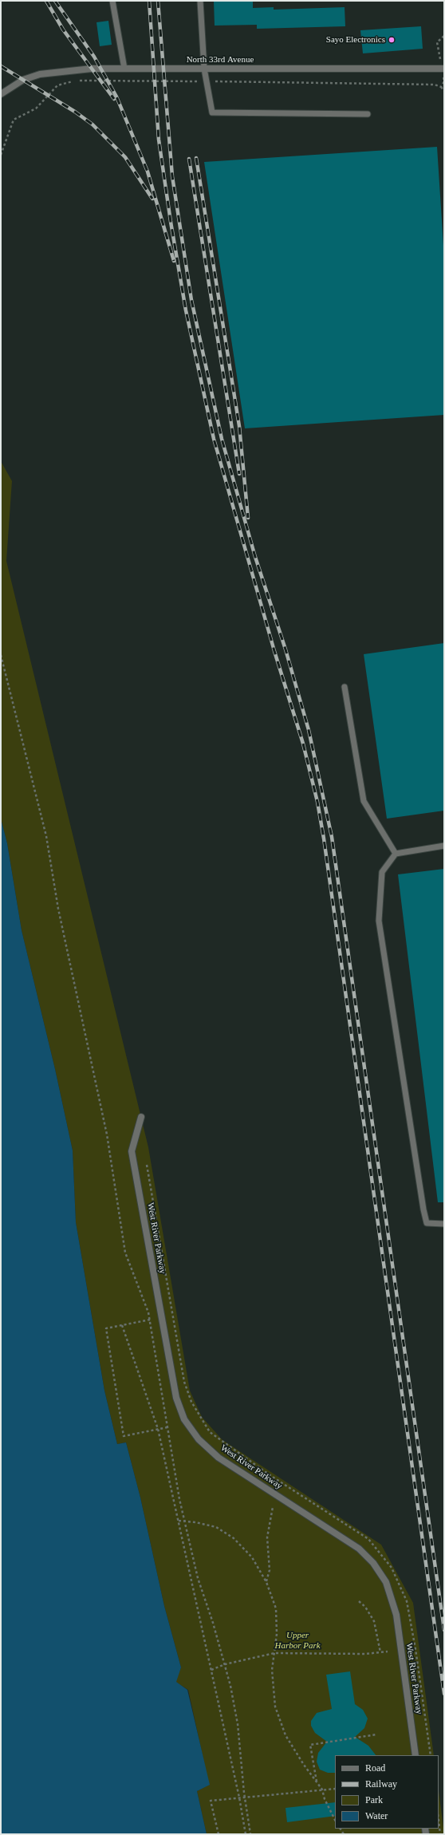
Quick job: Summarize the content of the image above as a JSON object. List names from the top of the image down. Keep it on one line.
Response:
{"streets":{"street":["North 33rd Avenue","West River Parkway"]},"parks":["Upper Harbor Park"],"places":["Sayo Electronics"],"legend":["Road","Railway","Park","Water"]}
